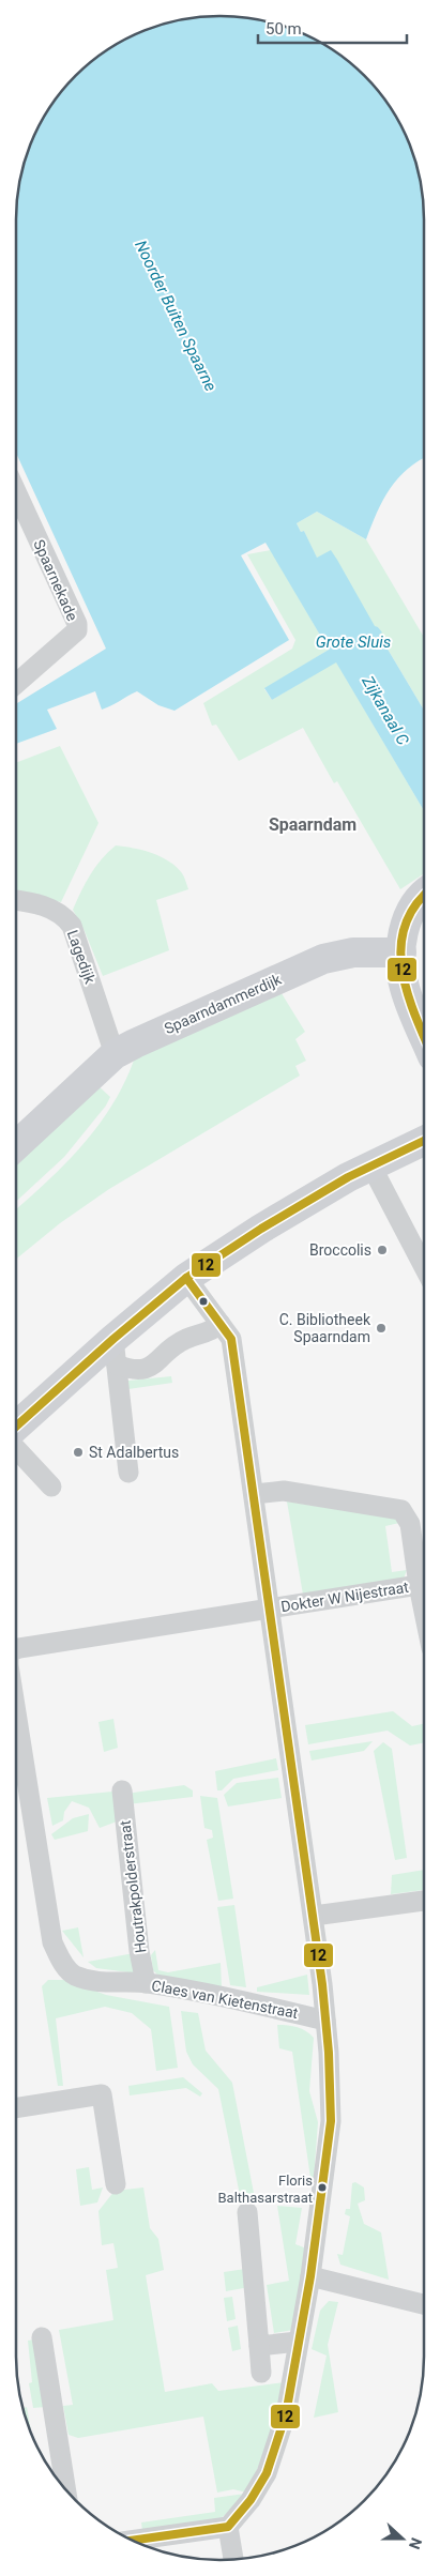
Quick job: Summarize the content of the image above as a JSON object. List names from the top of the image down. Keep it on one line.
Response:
{"streets":{"street":["Spaarnekade","Lagedijk","Spaarndammerdijk","Dokter W Nijestraat","Houtrakpolderstraat","Claes van Kietenstraat"]},"crossings":[["Lagedijk","Spaarndammerdijk"],["Dokter W Nijestraat","Claes van Kietenstraat"],["Houtrakpolderstraat","Claes van Kietenstraat"]],"districts":["Spaarndam"],"water":["Noorder Buiten Spaarne","Grote Sluis","Zijkanaal C"],"places":["Broccolis","C. Bibliotheek Spaarndam","St Adalbertus","Floris Balthasarstraat"],"lines":["transit line 12"],"scale_bar":"50 m","north":"right"}
